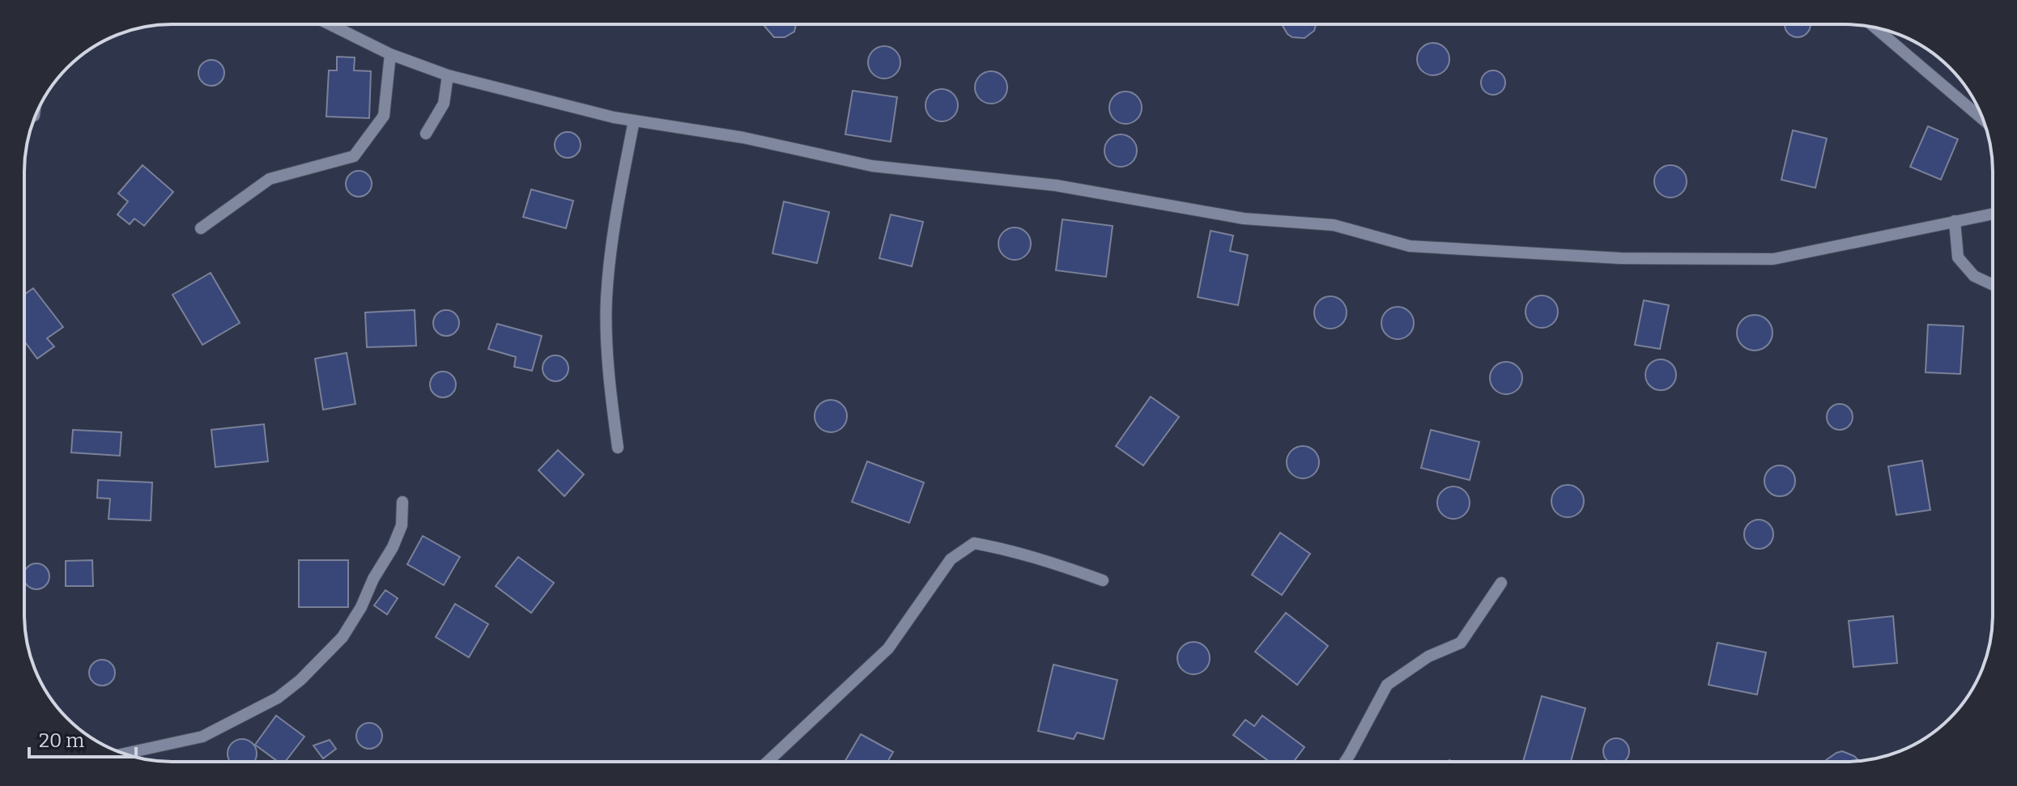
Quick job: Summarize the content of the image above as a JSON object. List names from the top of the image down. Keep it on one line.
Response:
{"scale_bar":"20 m"}
